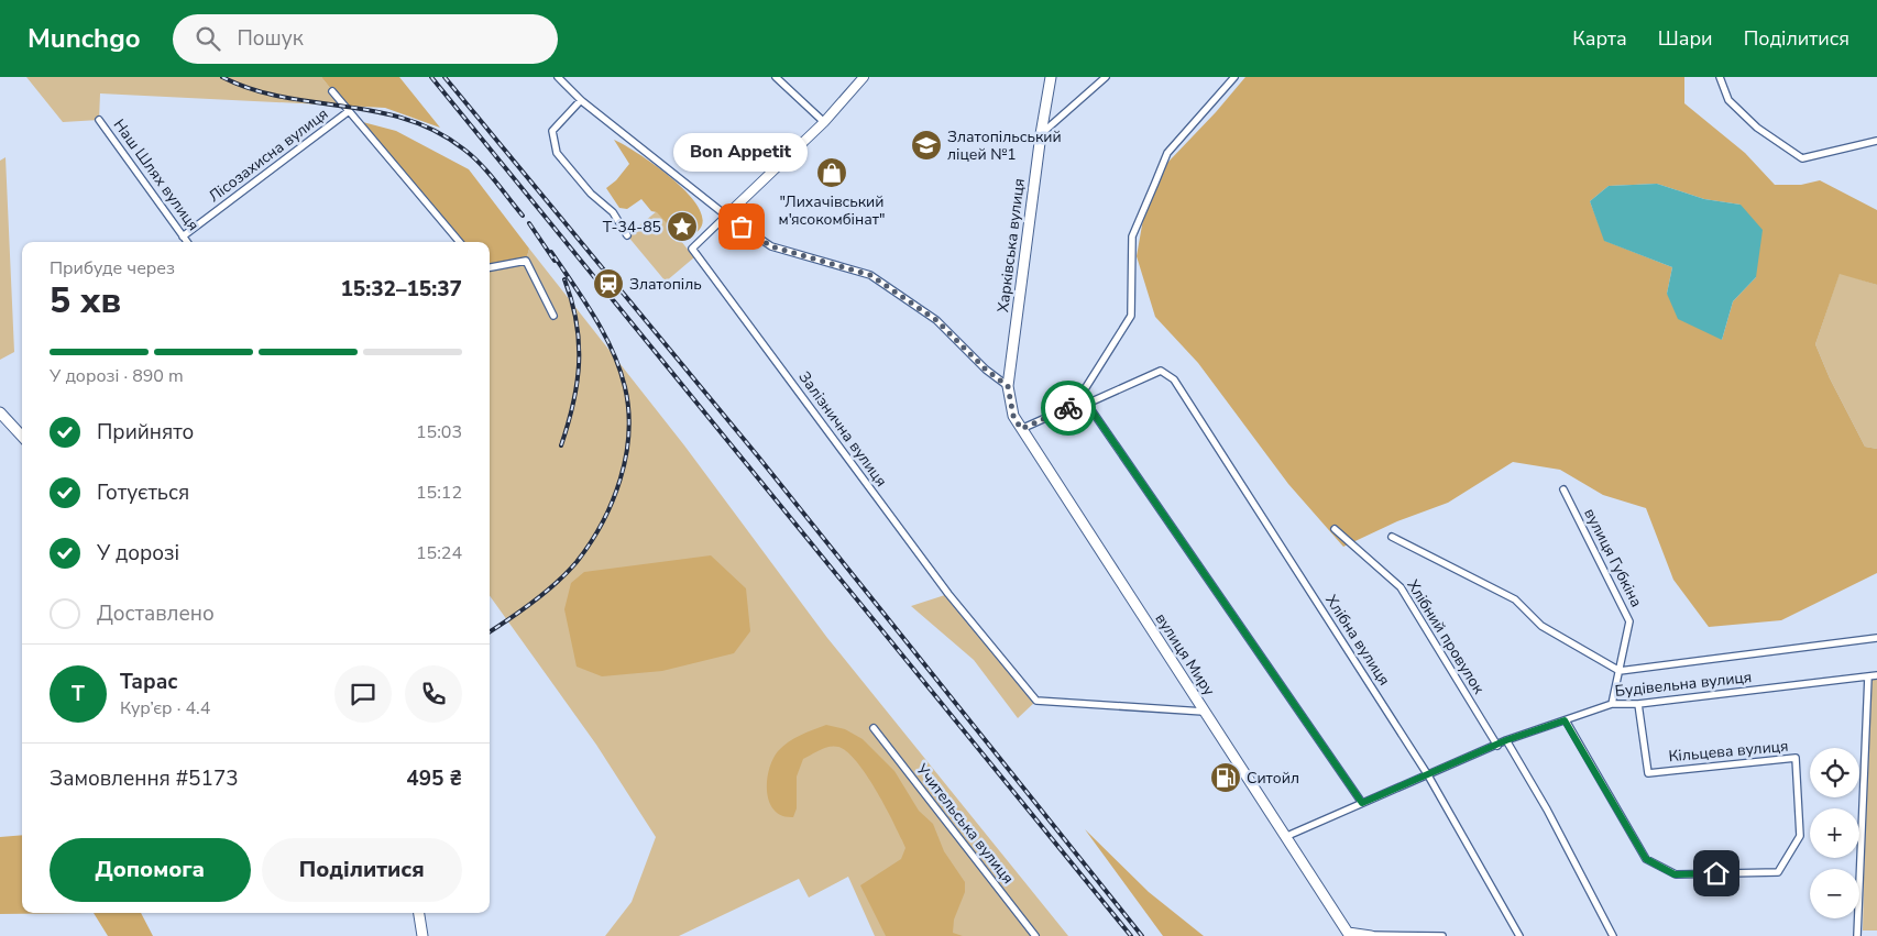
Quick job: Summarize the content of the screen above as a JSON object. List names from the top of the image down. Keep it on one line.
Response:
{"streets":{"main road":["Харківська вулиця","вулиця Миру"],"street":["Лісозахисна вулиця","Наш Шлях вулиця","Залізнична вулиця","вулиця Губкіна","Хлібний провулок","Хлібна вулиця","Будівельна вулиця","Кільцева вулиця","Учительська вулиця"]},"crossings":[["Лісозахисна вулиця","Наш Шлях вулиця"],["Харківська вулиця","вулиця Миру"],["Залізнична вулиця","вулиця Миру"],["вулиця Губкіна","Будівельна вулиця"],["Хлібний провулок","Будівельна вулиця"],["Хлібна вулиця","Будівельна вулиця"],["вулиця Миру","Будівельна вулиця"],["Будівельна вулиця","Кільцева вулиця"]],"places":{"school or university":["Златопільський ліцей №1"],"shop":["\"Лихачівський м'ясокомбінат\""],"place":["Т-34-85"],"other":["Bon Appetit"],"station":["Златопіль"],"fuel station":["Ситойл"]},"page":{"header":"Munchgo","search":"Пошук","nav":["Карта","Шари","Поділитися"],"bubble":"Bon Appetit","heading":["5 хв","Прибуде через","15:32–15:37"],"panel":["Тарас","Кур’єр · 4.4","Замовлення #5173","495 ₴"],"bar":"У дорозі · 890 m","list":[["Прийнято","15:03"],["Готується","15:12"],["У дорозі","15:24"],"Доставлено"],"round":"Т","map_buttons":["+","−"],"buttons":["Допомога","Поділитися"]}}
